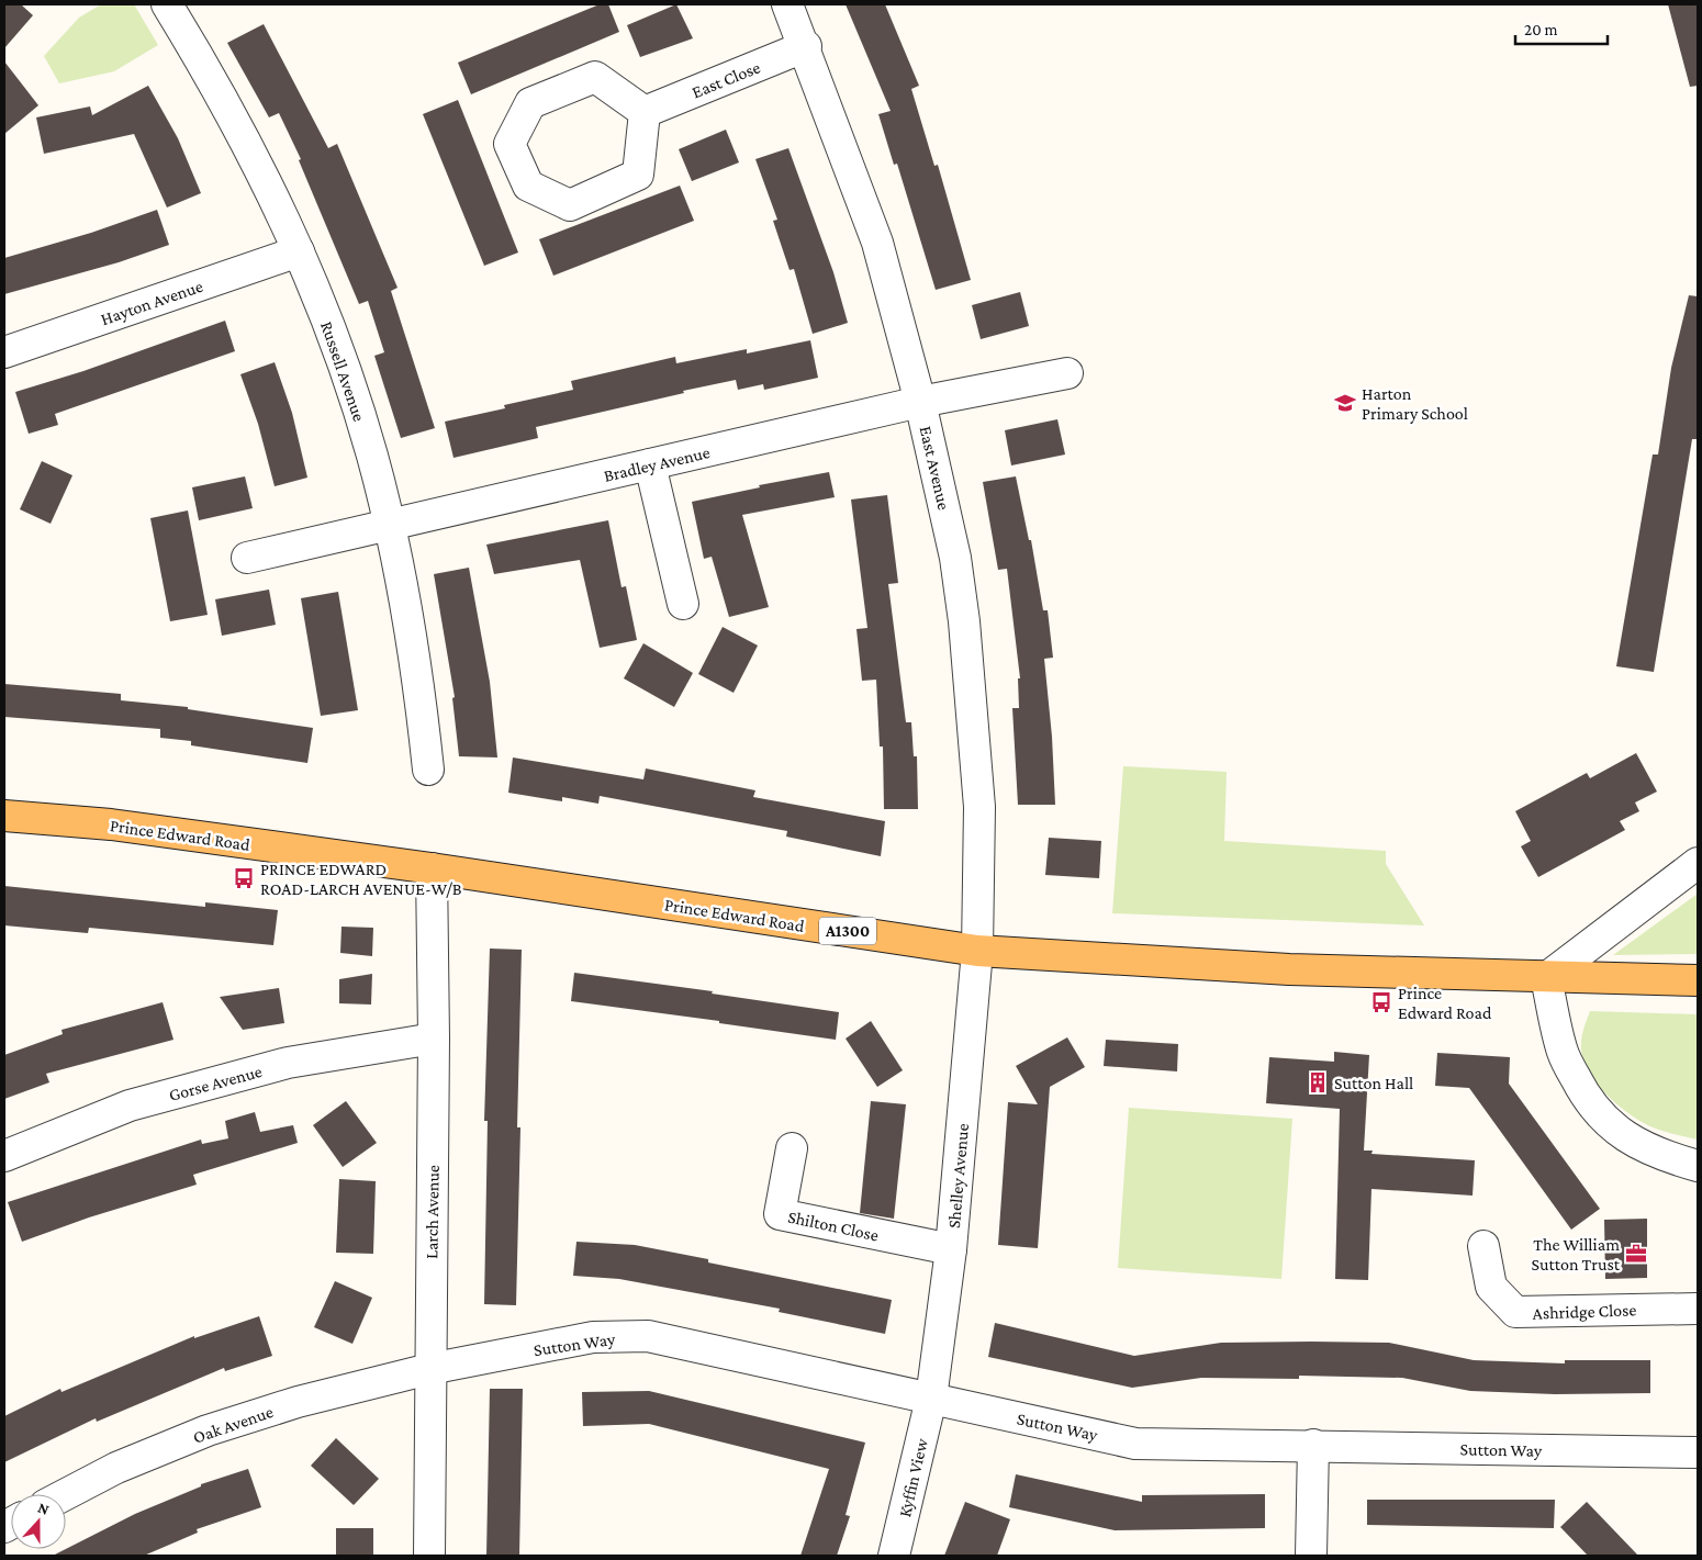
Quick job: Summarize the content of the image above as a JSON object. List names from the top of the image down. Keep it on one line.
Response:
{"streets":{"main road":["Prince Edward Road","A1300"],"street":["East Close","Hayton Avenue","Russell Avenue","Bradley Avenue","East Avenue","Gorse Avenue","Shelley Avenue","Larch Avenue","Shilton Close","Ashridge Close","Sutton Way","Oak Avenue","Kyffin View"]},"crossings":[["East Close","East Avenue"],["Hayton Avenue","Russell Avenue"],["Russell Avenue","Bradley Avenue"],["Bradley Avenue","East Avenue"],["East Avenue","Prince Edward Road"],["East Avenue","Shelley Avenue"],["Prince Edward Road","Shelley Avenue"],["Prince Edward Road","Larch Avenue"],["Gorse Avenue","Larch Avenue"],["Shelley Avenue","Shilton Close"],["Shelley Avenue","Sutton Way"],["Shelley Avenue","Kyffin View"],["Larch Avenue","Sutton Way"],["Larch Avenue","Oak Avenue"],["Sutton Way","Oak Avenue"],["Sutton Way","Kyffin View"]],"places":{"school or university":["Harton Primary School"],"bus stop":["PRINCE EDWARD ROAD-LARCH AVENUE-W/B","Prince Edward Road"],"building":["Sutton Hall"],"office":["The William Sutton Trust"]},"scale_bar":"20 m","north":"top"}
